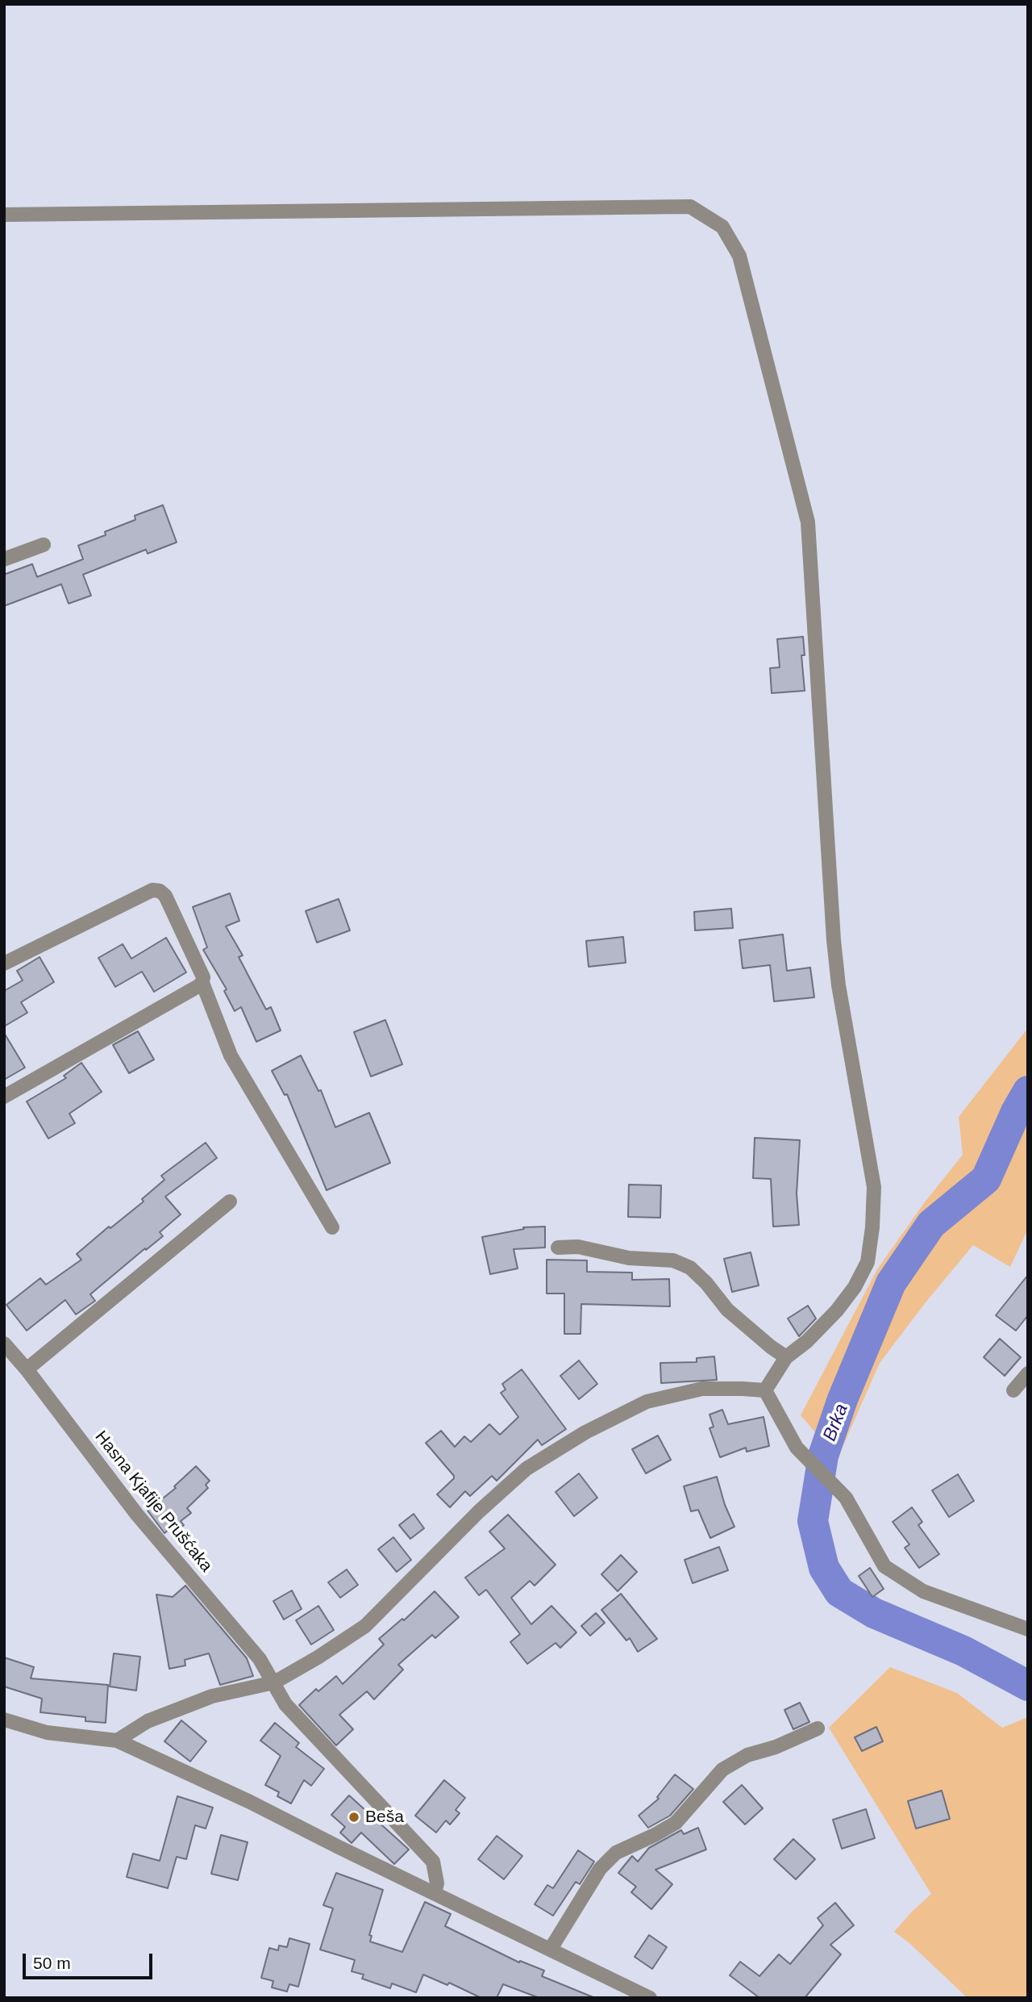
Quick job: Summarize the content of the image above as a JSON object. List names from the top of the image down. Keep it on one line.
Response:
{"streets":{"street":["Hasna Kjafije Prušćaka"]},"water":["Brka"],"places":["Beša"],"scale_bar":"50 m"}
